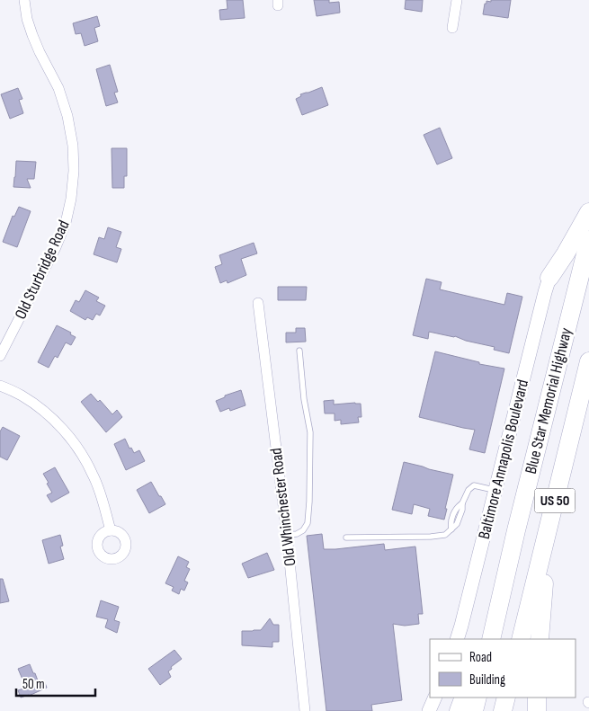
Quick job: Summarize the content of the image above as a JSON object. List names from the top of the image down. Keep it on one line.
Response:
{"streets":{"highway":["Blue Star Memorial Highway","US 50"],"street":["Old Sturbridge Road","Baltimore Annapolis Boulevard","Old Whinchester Road"]},"legend":["Road","Building"],"scale_bar":"50 m"}
